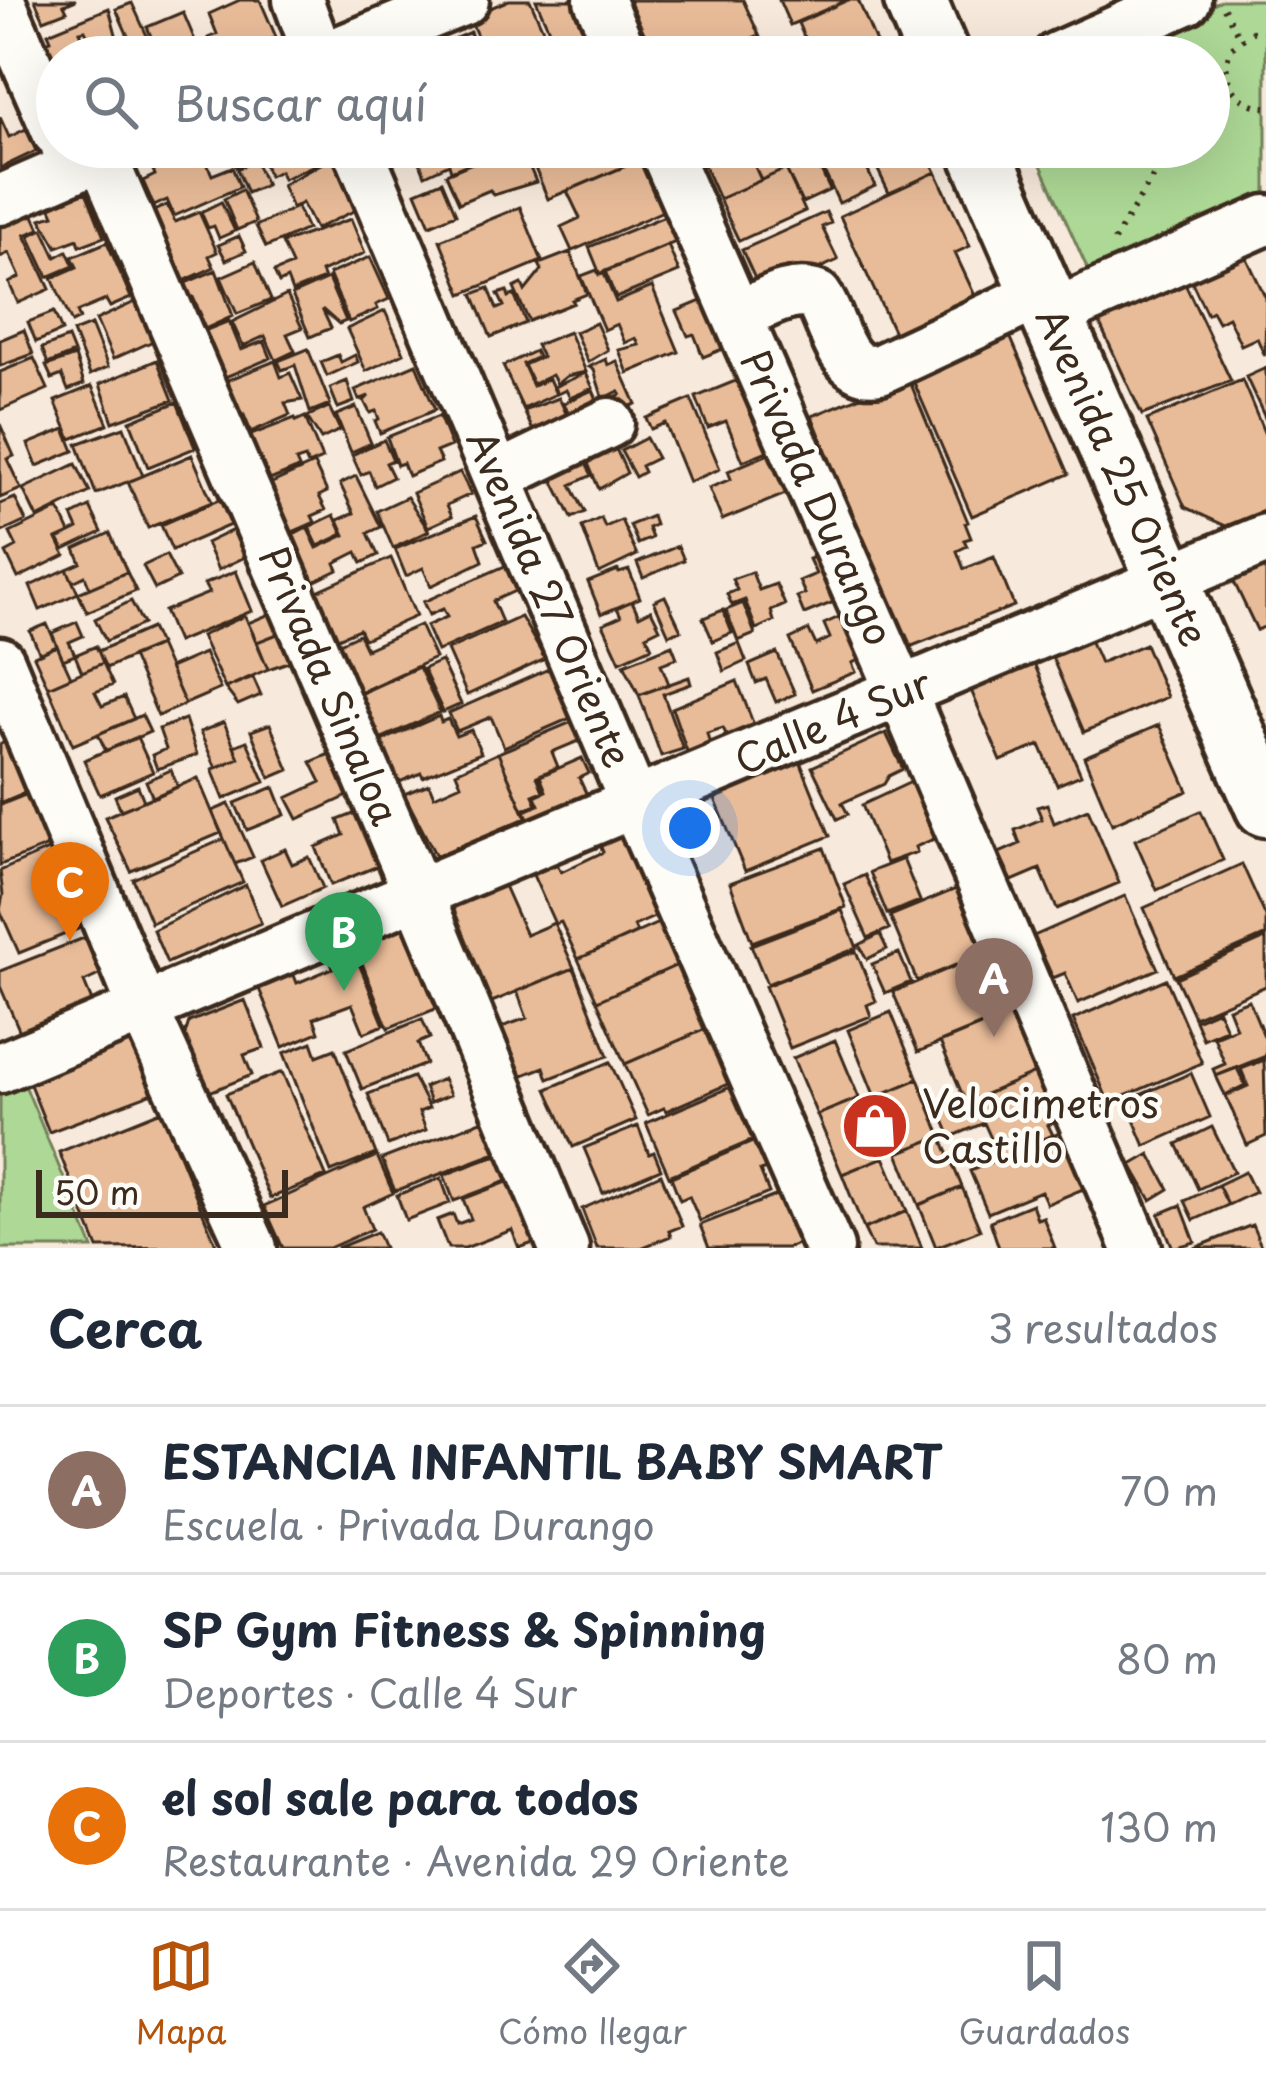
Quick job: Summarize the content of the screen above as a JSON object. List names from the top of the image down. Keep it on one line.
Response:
{"streets":{"main road":["Avenida 25 Oriente"],"street":["Privada Durango","Avenida 27 Oriente","Privada Sinaloa","Calle 4 Sur"]},"crossings":[["Avenida 25 Oriente","Calle 4 Sur"],["Privada Durango","Calle 4 Sur"],["Avenida 27 Oriente","Calle 4 Sur"],["Privada Sinaloa","Calle 4 Sur"]],"places":{"shop":["Velocimetros Castillo"]},"scale_bar":"50 m","page":{"search":"Buscar aquí","pins":["C","B","A"],"scale":"50 m","heading":["Cerca","3 resultados"],"list":[{"mark":"A","name":"ESTANCIA INFANTIL BABY SMART","note":"Escuela · Privada Durango","value":"70 m"},{"mark":"B","name":"SP Gym Fitness & Spinning","note":"Deportes · Calle 4 Sur","value":"80 m"},{"mark":"C","name":"el sol sale para todos","note":"Restaurante · Avenida 29 Oriente","value":"130 m"}],"nav":["Mapa","Cómo llegar","Guardados"]}}
